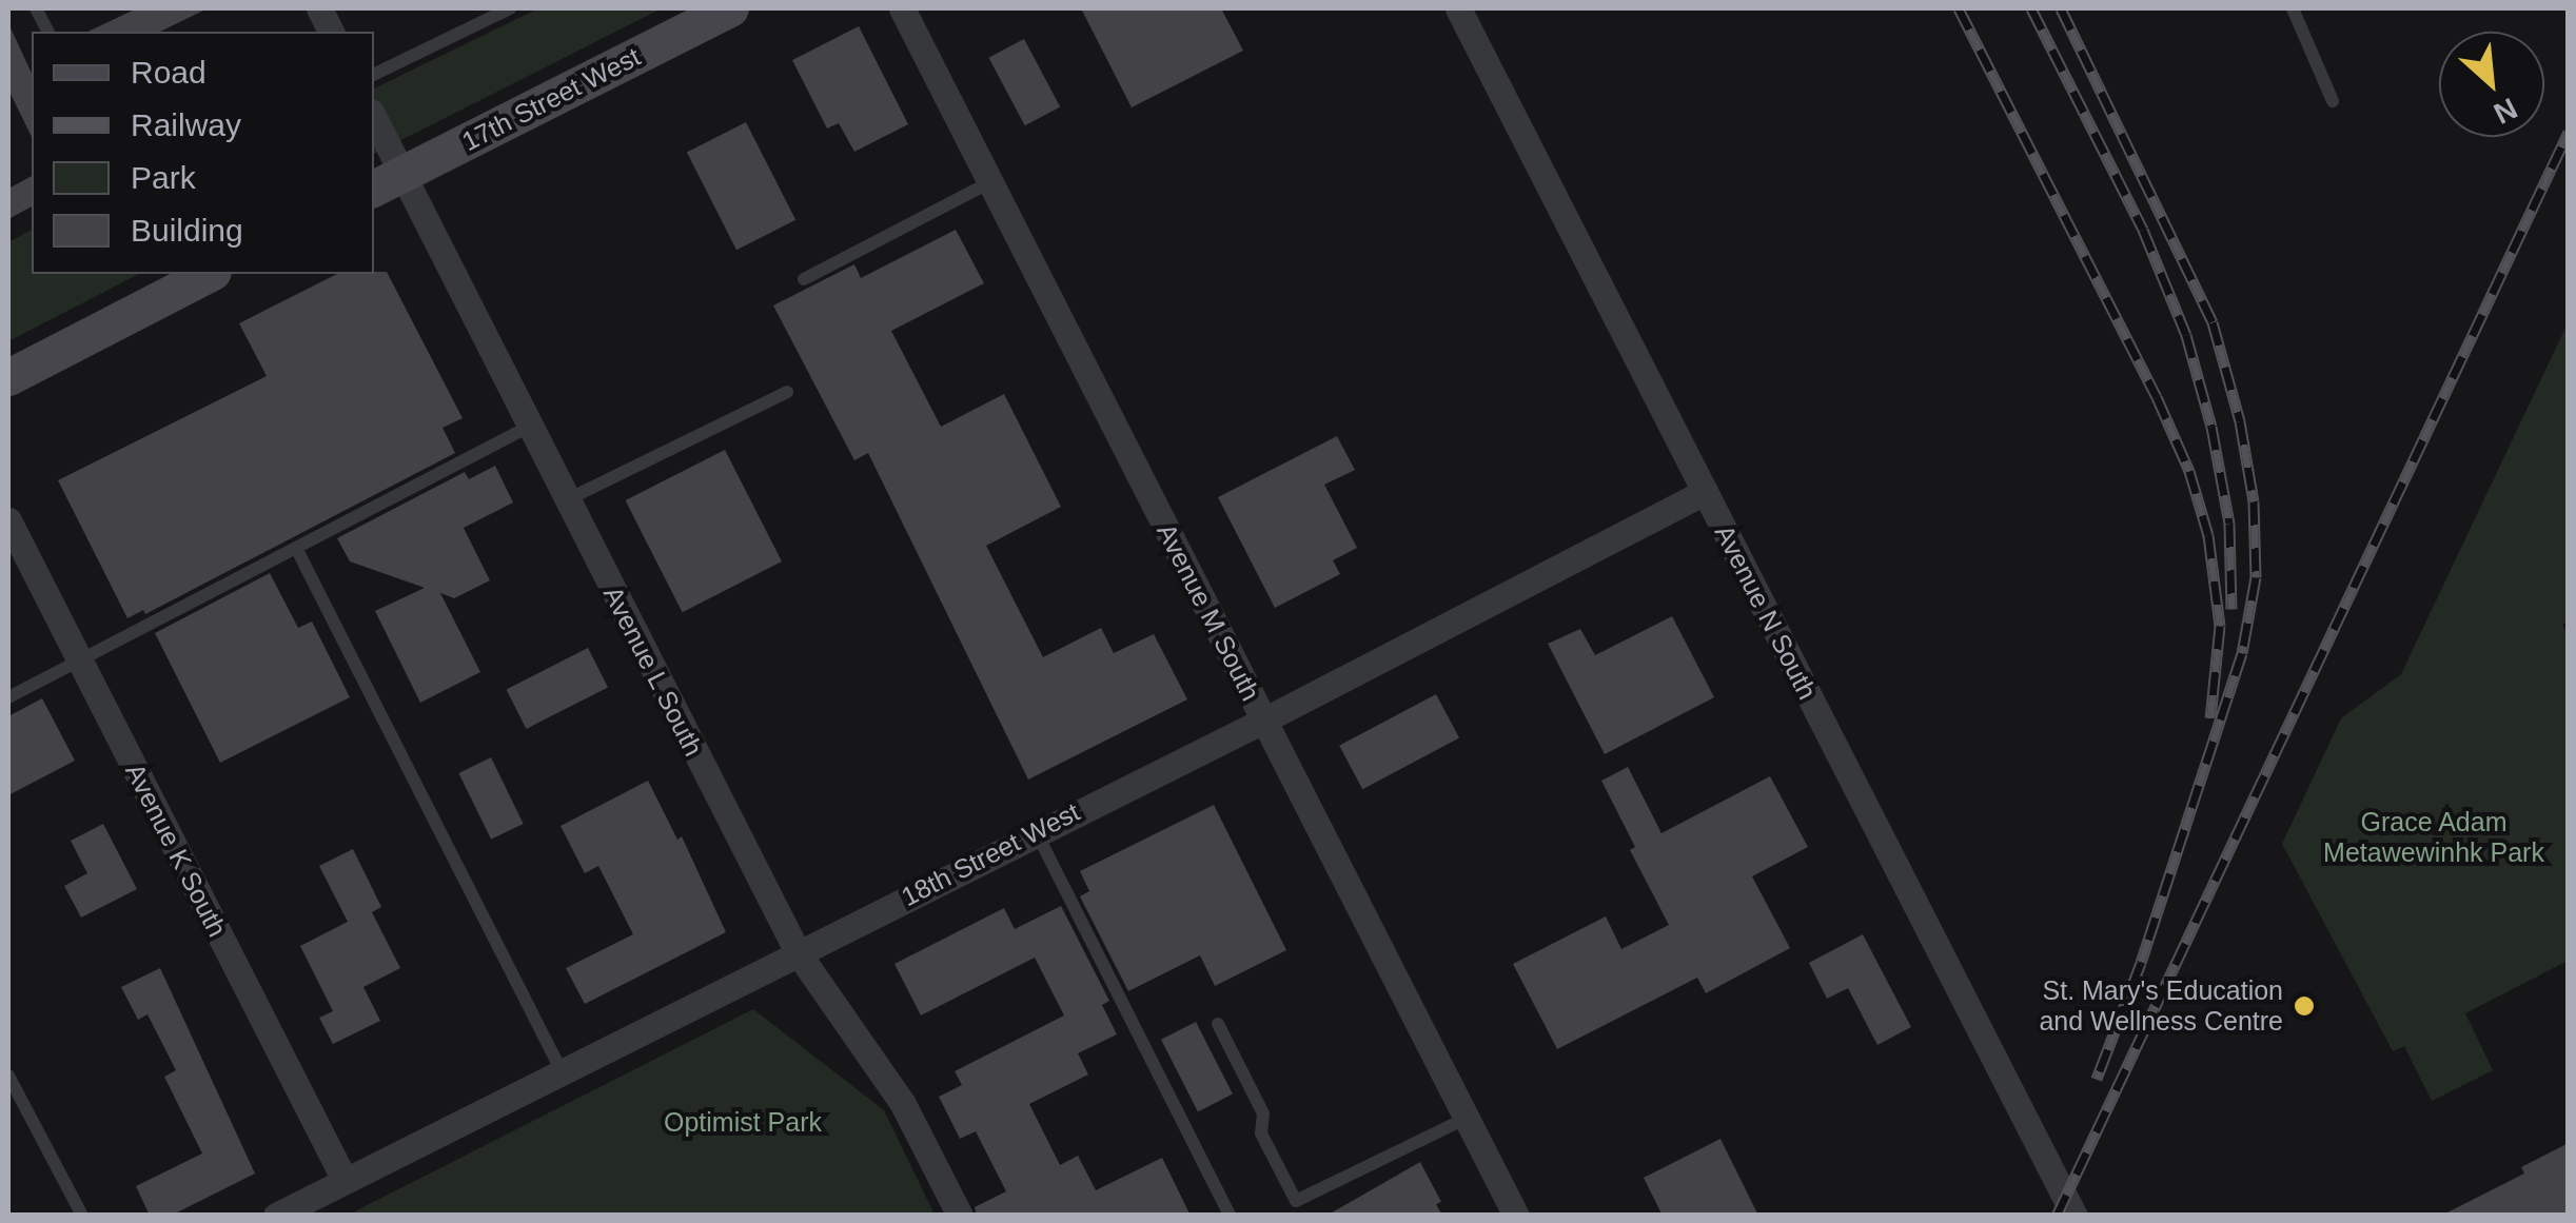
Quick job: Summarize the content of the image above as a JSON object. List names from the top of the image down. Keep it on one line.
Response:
{"streets":{"street":["17th Street West","Avenue M South","Avenue N South","Avenue L South","Avenue K South","18th Street West"]},"crossings":[["17th Street West","Avenue L South"],["Avenue M South","18th Street West"],["Avenue N South","18th Street West"],["Avenue L South","18th Street West"],["Avenue K South","18th Street West"]],"parks":["Grace Adam Metawewinhk Park","Optimist Park"],"places":["St. Mary's Education and Wellness Centre"],"legend":["Road","Railway","Park","Building"],"north":"bottom right"}
